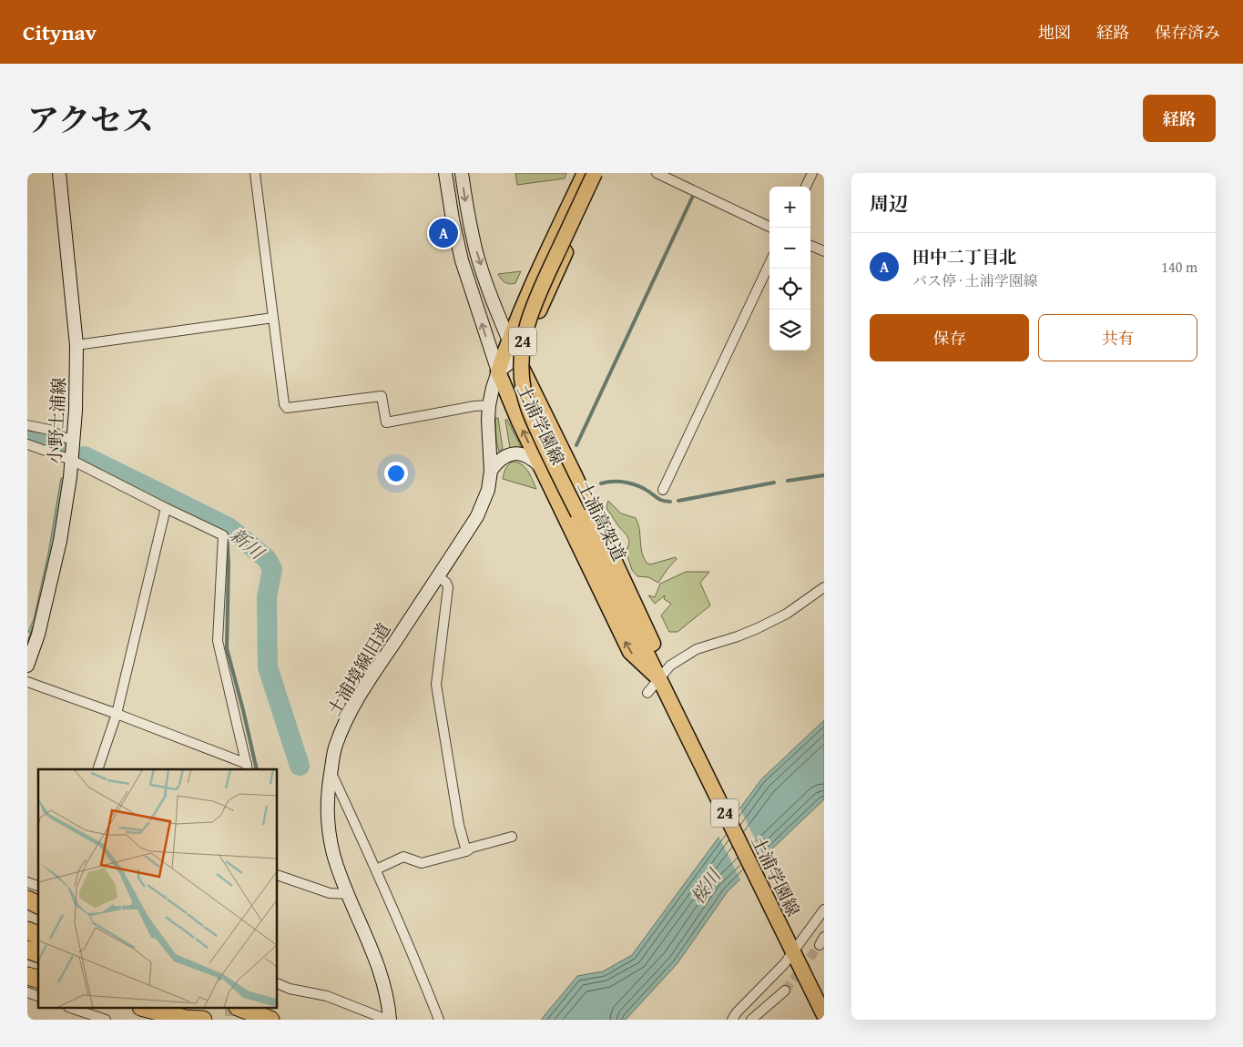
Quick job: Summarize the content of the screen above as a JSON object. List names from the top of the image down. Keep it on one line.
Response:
{"streets":{"main road":["24","土浦学園線","土浦高架道"],"street":["小野土浦線","土浦境線旧道"]},"crossings":[["24","土浦学園線"],["土浦学園線","土浦高架道"],["土浦学園線","土浦境線旧道"]],"water":["新川","桜川"],"page":{"header":"Citynav","nav":["地図","経路","保存済み"],"title":"アクセス","buttons":["経路",["保存","共有"]],"heading":"周辺","map_buttons":["+","−"],"pins":"A","list":[{"mark":"A","name":"田中二丁目北","note":"バス停 · 土浦学園線","value":"140 m"}]}}
